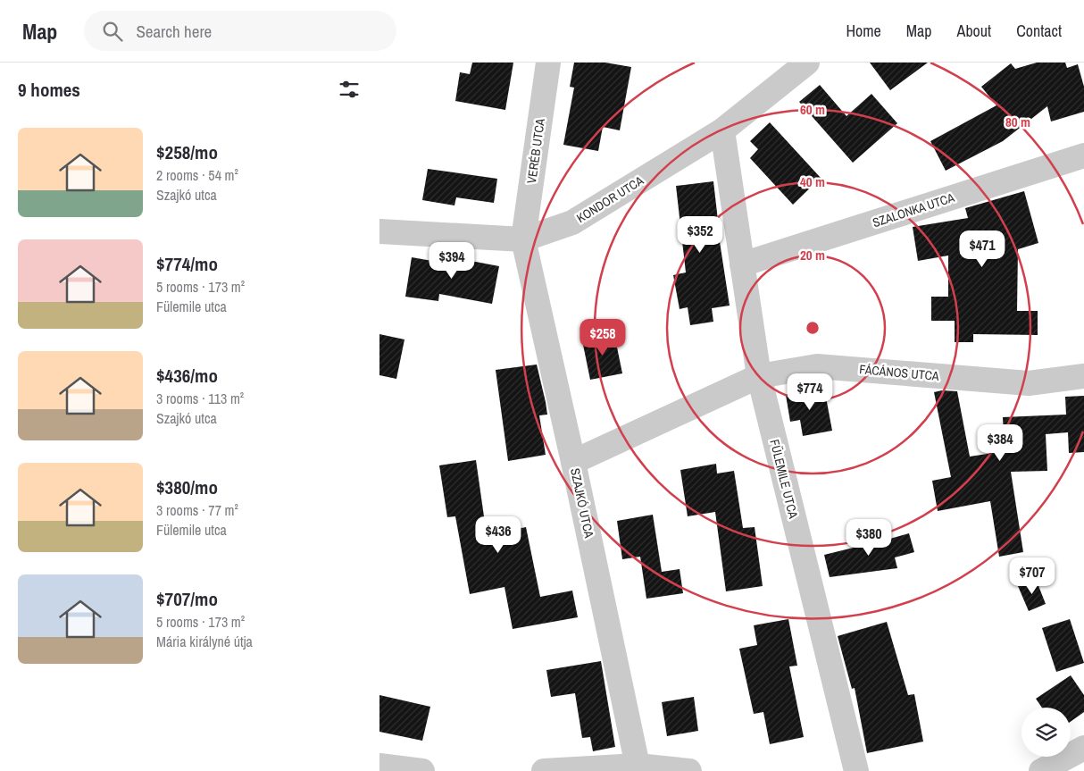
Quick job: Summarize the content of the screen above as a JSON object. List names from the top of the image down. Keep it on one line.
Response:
{"streets":{"street":["VERÉB UTCA","KONDOR UTCA","SZALONKA UTCA","FÁCÁNOS UTCA","FÜLEMILE UTCA","SZAJKÓ UTCA"]},"crossings":[["VERÉB UTCA","KONDOR UTCA"],["VERÉB UTCA","SZAJKÓ UTCA"],["KONDOR UTCA","FÜLEMILE UTCA"],["KONDOR UTCA","SZAJKÓ UTCA"],["SZALONKA UTCA","FÜLEMILE UTCA"],["FÁCÁNOS UTCA","FÜLEMILE UTCA"],["FÁCÁNOS UTCA","SZAJKÓ UTCA"]],"page":{"header":"Map","search":"Search here","nav":["Home","Map","About","Contact"],"heading":"9 homes","list":[{"name":"$258/mo","note":"2 rooms · 54 m² · Szajkó utca"},{"name":"$774/mo","note":"5 rooms · 173 m² · Fülemile utca"},{"name":"$436/mo","note":"3 rooms · 113 m² · Szajkó utca"},{"name":"$380/mo","note":"3 rooms · 77 m² · Fülemile utca"},{"name":"$707/mo","note":"5 rooms · 173 m² · Mária királyné útja"}],"price":["$352","$471","$394","$258","$774","$384","$436","$380","$707"]},"rings":["60 m","80 m","40 m","20 m"]}
